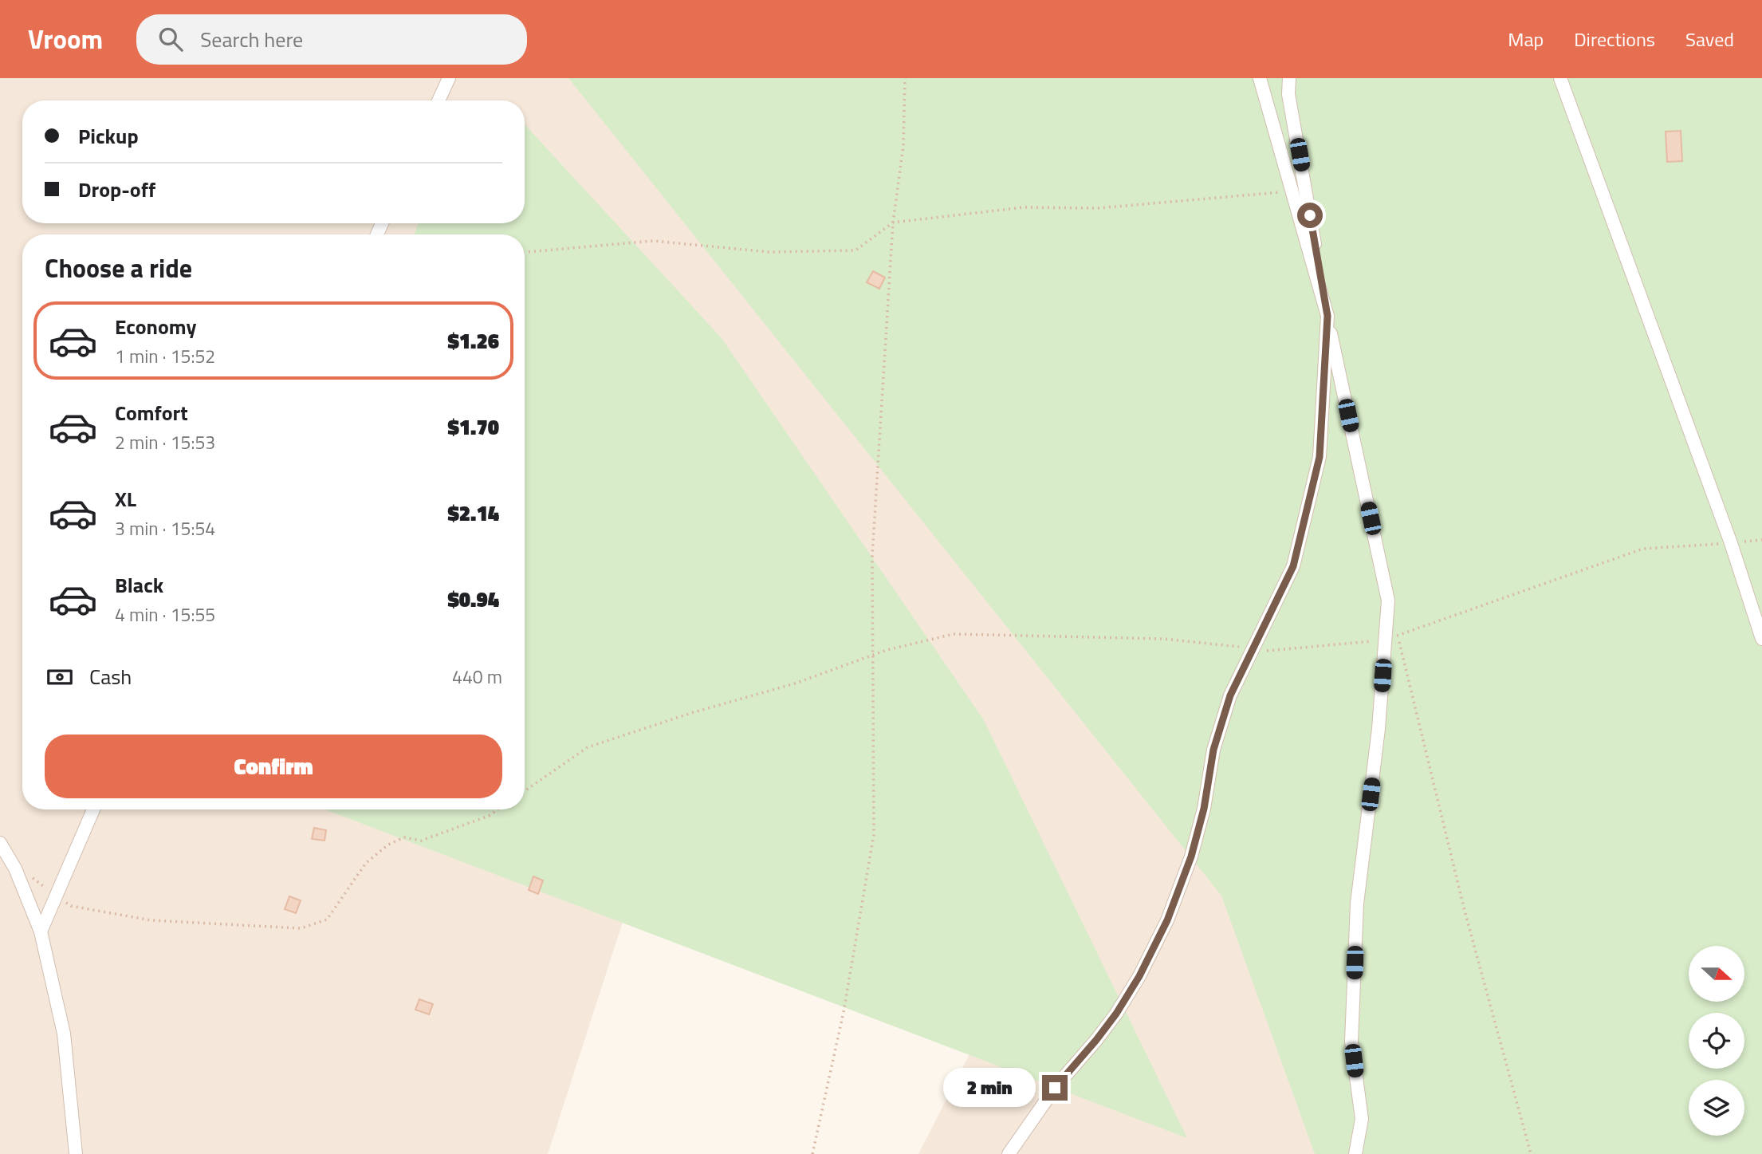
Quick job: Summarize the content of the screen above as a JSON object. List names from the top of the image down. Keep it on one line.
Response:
{"north":"right","page":{"header":"Vroom","search":"Search here","nav":["Map","Directions","Saved"],"banner":["Pickup","Drop-off"],"heading":"Choose a ride","list":[{"name":"Economy","note":"1 min · 15:52","value":"$1.26"},{"name":"Comfort","note":"2 min · 15:53","value":"$1.70"},{"name":"XL","note":"3 min · 15:54","value":"$2.14"},{"name":"Black","note":"4 min · 15:55","value":"$0.94"}],"pay":["Cash","440 m"],"buttons":"Confirm","bubble":"2 min"}}
